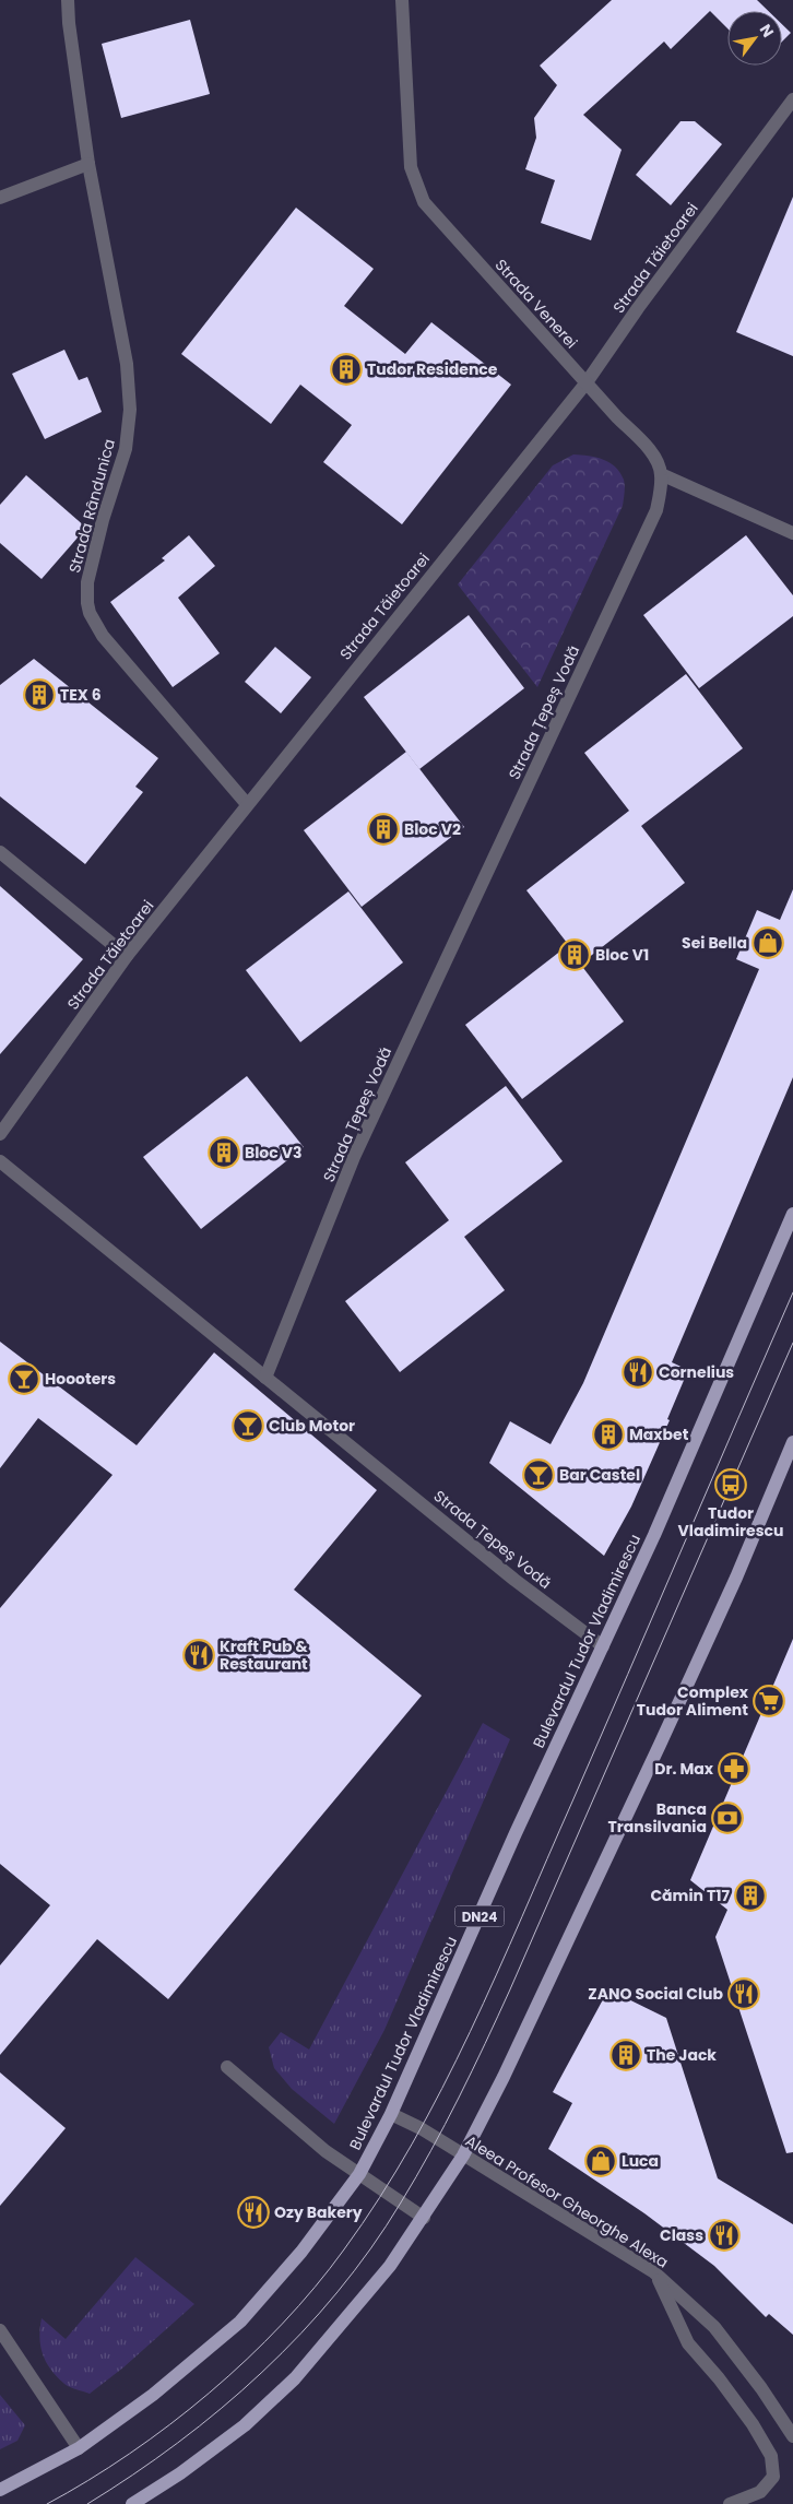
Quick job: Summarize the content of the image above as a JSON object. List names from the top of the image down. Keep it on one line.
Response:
{"streets":{"main road":["Bulevardul Tudor Vladimirescu","DN24"],"street":["Strada Tăietoarei","Strada Venerei","Strada Rândunica","Strada Țepeș Vodă","Aleea Profesor Gheorghe Alexa"]},"crossings":[["Strada Tăietoarei","Strada Venerei"],["Strada Tăietoarei","Strada Rândunica"],["Strada Venerei","Strada Țepeș Vodă"],["Strada Țepeș Vodă","Bulevardul Tudor Vladimirescu"],["Bulevardul Tudor Vladimirescu","Aleea Profesor Gheorghe Alexa"]],"places":{"building":["Tudor Residence","TEX 6","Bloc V2","Bloc V1","Bloc V3","Maxbet","Cămin T17","The Jack"],"shop":["Sei Bella","Luca"],"restaurant":["Cornelius","Kraft Pub & Restaurant","ZANO Social Club","Ozy Bakery","Class"],"bar":["Hoooters","Club Motor","Bar Castel"],"bus stop":["Tudor Vladimirescu"],"supermarket":["Complex Tudor Aliment"],"pharmacy":["Dr. Max"],"bank":["Banca Transilvania"]},"north":"top right"}
